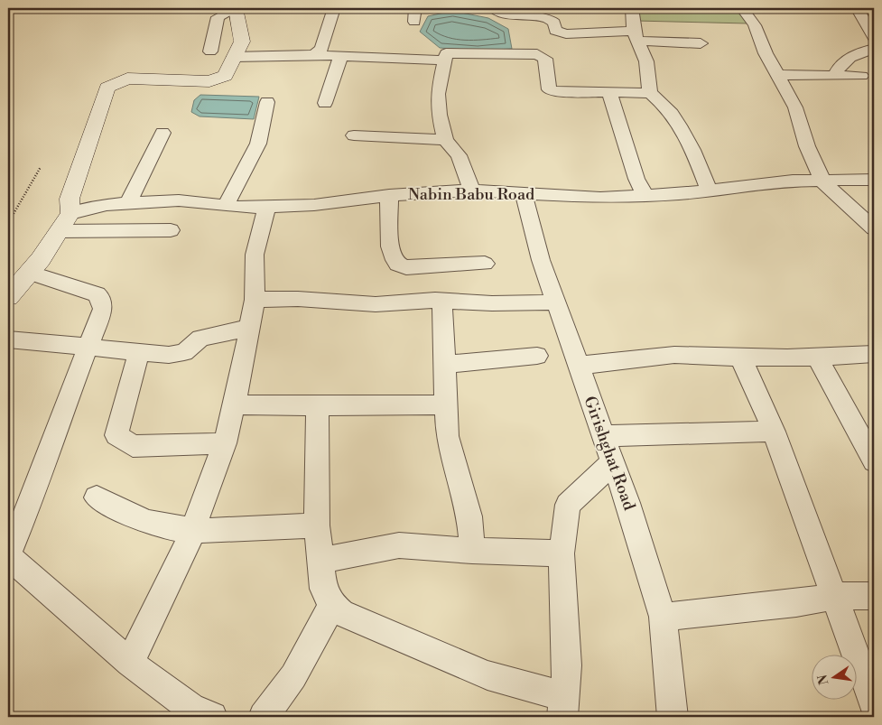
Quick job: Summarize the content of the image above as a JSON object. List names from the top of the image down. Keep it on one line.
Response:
{"streets":{"street":["Nabin Babu Road","Girishghat Road"]},"crossings":[["Nabin Babu Road","Girishghat Road"]],"north":"left"}
